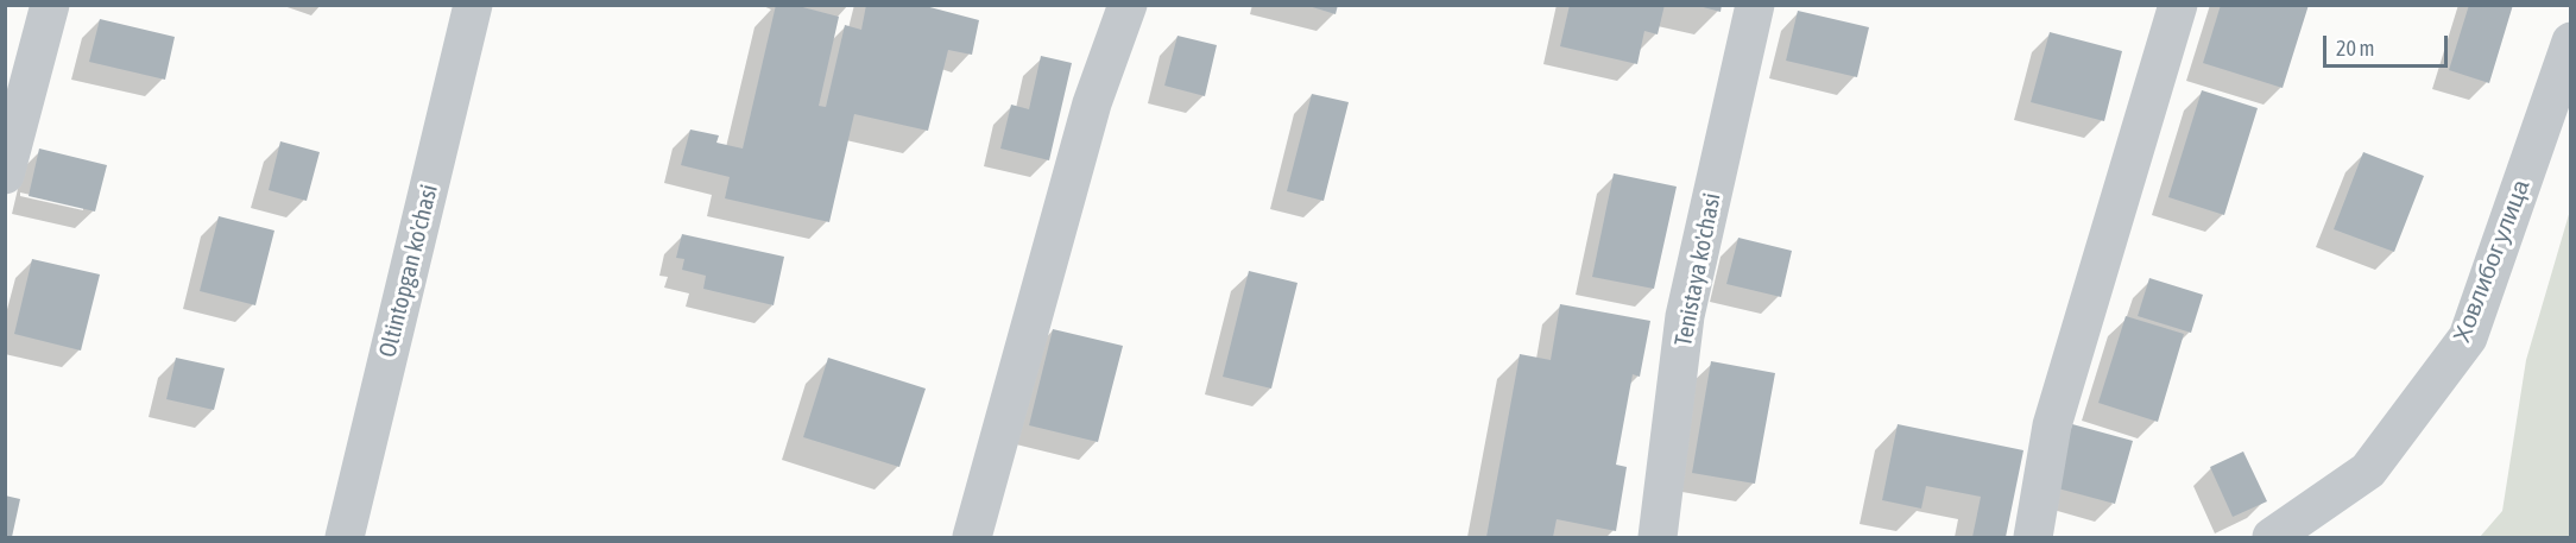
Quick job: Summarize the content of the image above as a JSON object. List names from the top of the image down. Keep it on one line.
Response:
{"streets":{"street":["Ховлибог улица","Tenistaya ko'chasi","Oltintopgan ko'chasi"]},"scale_bar":"20 m"}
